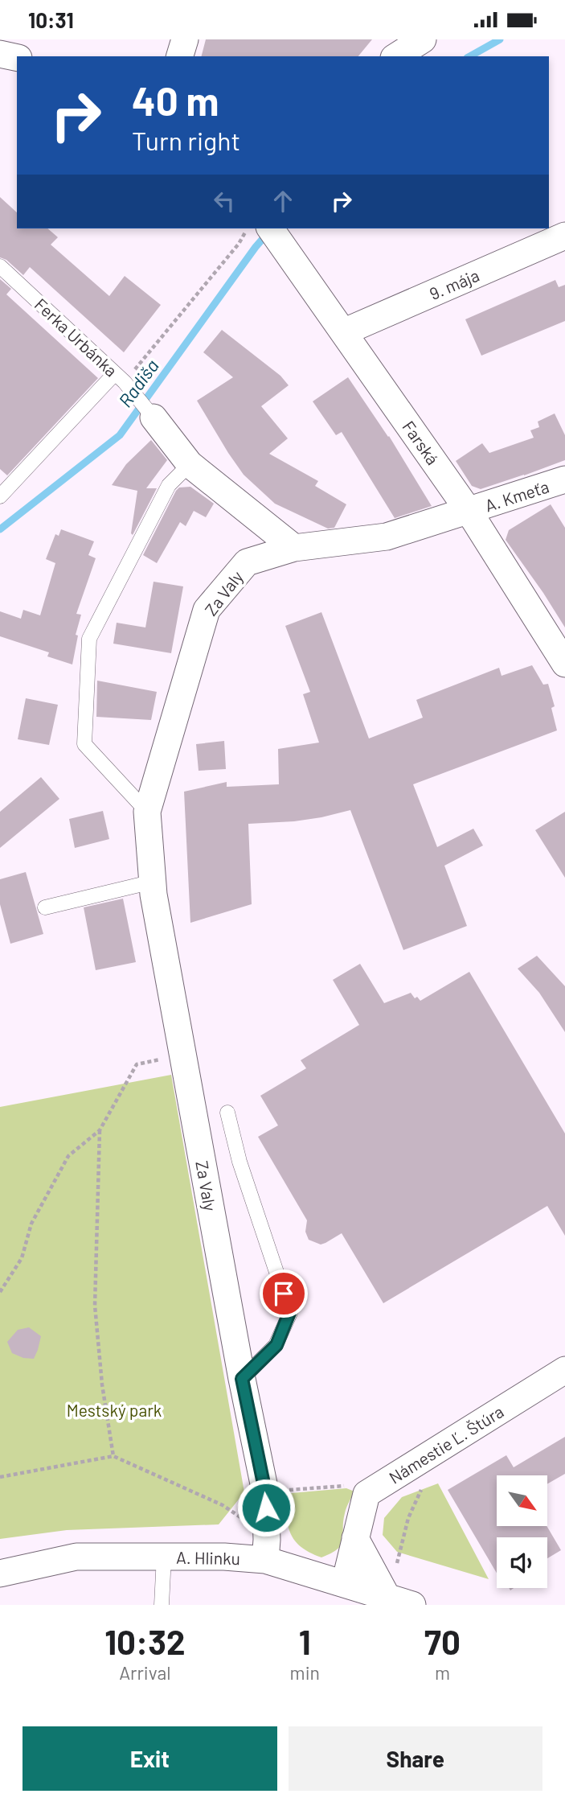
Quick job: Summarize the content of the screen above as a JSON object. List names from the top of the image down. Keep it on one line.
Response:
{"streets":{"street":["9. mája","Ferka Urbánka","Farská","A. Kmeťa","Za Valy","Námestie Ľ. Štúra","A. Hlinku"]},"crossings":[["9. mája","Farská"],["Ferka Urbánka","Za Valy"],["Farská","A. Kmeťa"],["Farská","Za Valy"],["A. Kmeťa","Za Valy"],["Za Valy","A. Hlinku"],["Námestie Ľ. Štúra","A. Hlinku"]],"water":["Radiša"],"parks":["Mestský park"],"north":"bottom right","page":{"status":"10:31","turn":["40 m","Turn right"],"eta":["10:32","Arrival","1","min","70","m"],"buttons":["Exit","Share"]}}
